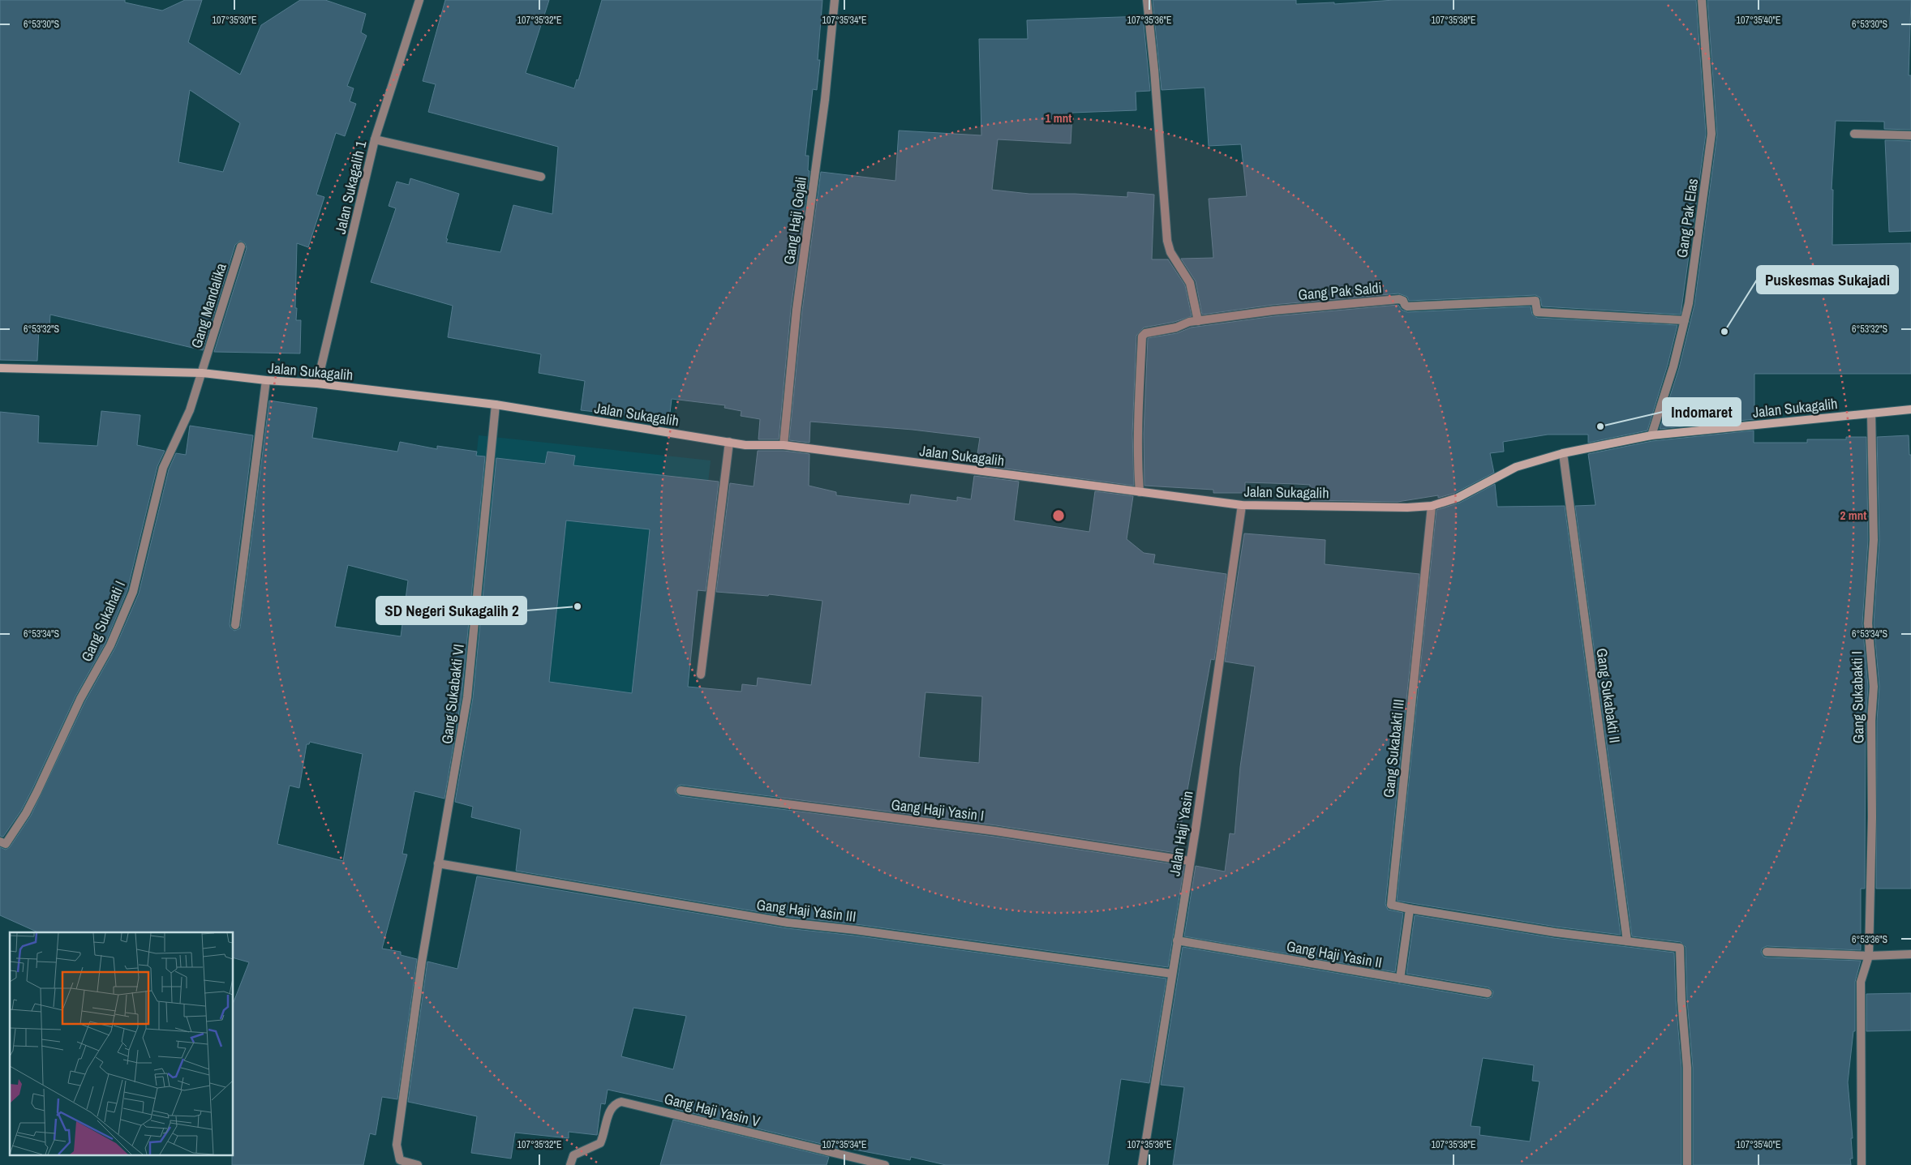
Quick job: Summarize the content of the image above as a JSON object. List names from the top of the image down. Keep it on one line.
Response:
{"streets":{"street":["Jalan Sukagalih 1","Gang Pak Elas","Gang Haji Gojali","Gang Pak Saldi","Gang Mandalika","Jalan Sukagalih","Gang Sukahati I","Gang Sukabakti VI","Gang Sukabakti II","Gang Sukabakti I","Gang Sukabakti III","Gang Haji Yasin I","Jalan Haji Yasin","Gang Haji Yasin III","Gang Haji Yasin II","Gang Haji Yasin V"]},"crossings":[["Jalan Sukagalih 1","Jalan Sukagalih"],["Gang Pak Elas","Gang Pak Saldi"],["Gang Pak Elas","Jalan Sukagalih"],["Gang Haji Gojali","Jalan Sukagalih"],["Gang Pak Saldi","Jalan Sukagalih"],["Gang Mandalika","Jalan Sukagalih"],["Gang Mandalika","Gang Sukahati I"],["Jalan Sukagalih","Gang Sukahati I"],["Jalan Sukagalih","Gang Sukabakti VI"],["Jalan Sukagalih","Gang Sukabakti II"],["Jalan Sukagalih","Gang Sukabakti I"],["Jalan Sukagalih","Gang Sukabakti III"],["Jalan Sukagalih","Jalan Haji Yasin"],["Gang Sukabakti VI","Gang Haji Yasin III"],["Gang Haji Yasin I","Jalan Haji Yasin"],["Jalan Haji Yasin","Gang Haji Yasin III"],["Jalan Haji Yasin","Gang Haji Yasin II"]],"places":["Puskesmas Sukajadi","Indomaret","SD Negeri Sukagalih 2"],"coordinates":["107°35'30\"E","107°35'32\"E","107°35'34\"E","107°35'36\"E","107°35'38\"E","107°35'40\"E","6°53'30\"S","6°53'32\"S","6°53'34\"S","6°53'36\"S"],"rings":["1 mnt","2 mnt"]}
